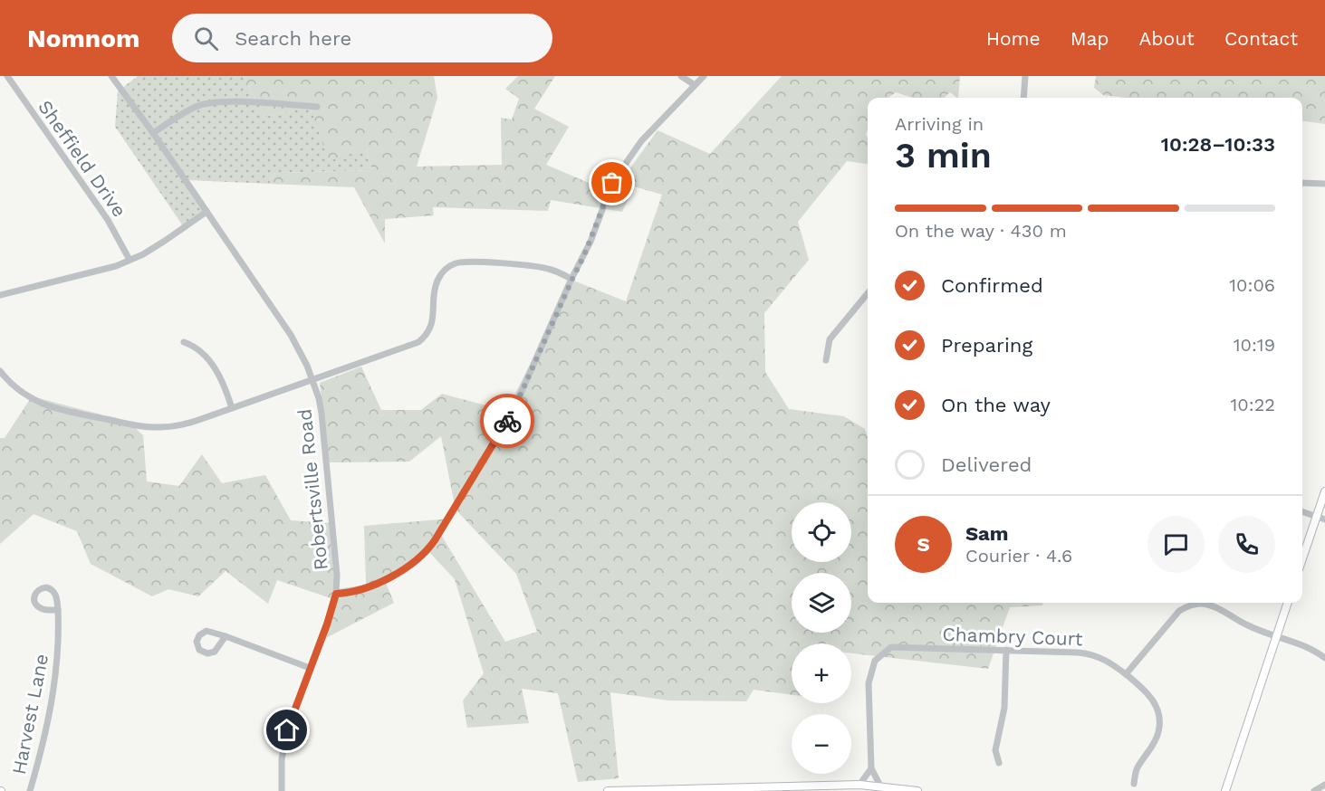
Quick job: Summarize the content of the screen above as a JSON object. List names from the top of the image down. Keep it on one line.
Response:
{"streets":{"street":["Sheffield Drive","Robertsville Road","Chambry Court","Harvest Lane"]},"page":{"header":"Nomnom","search":"Search here","nav":["Home","Map","About","Contact"],"heading":["3 min","Arriving in","10:28–10:33"],"panel":["Sam","Courier · 4.6"],"bar":"On the way · 430 m","list":[["Confirmed","10:06"],["Preparing","10:19"],["On the way","10:22"],"Delivered"],"map_buttons":["+","−"],"round":"S"}}
